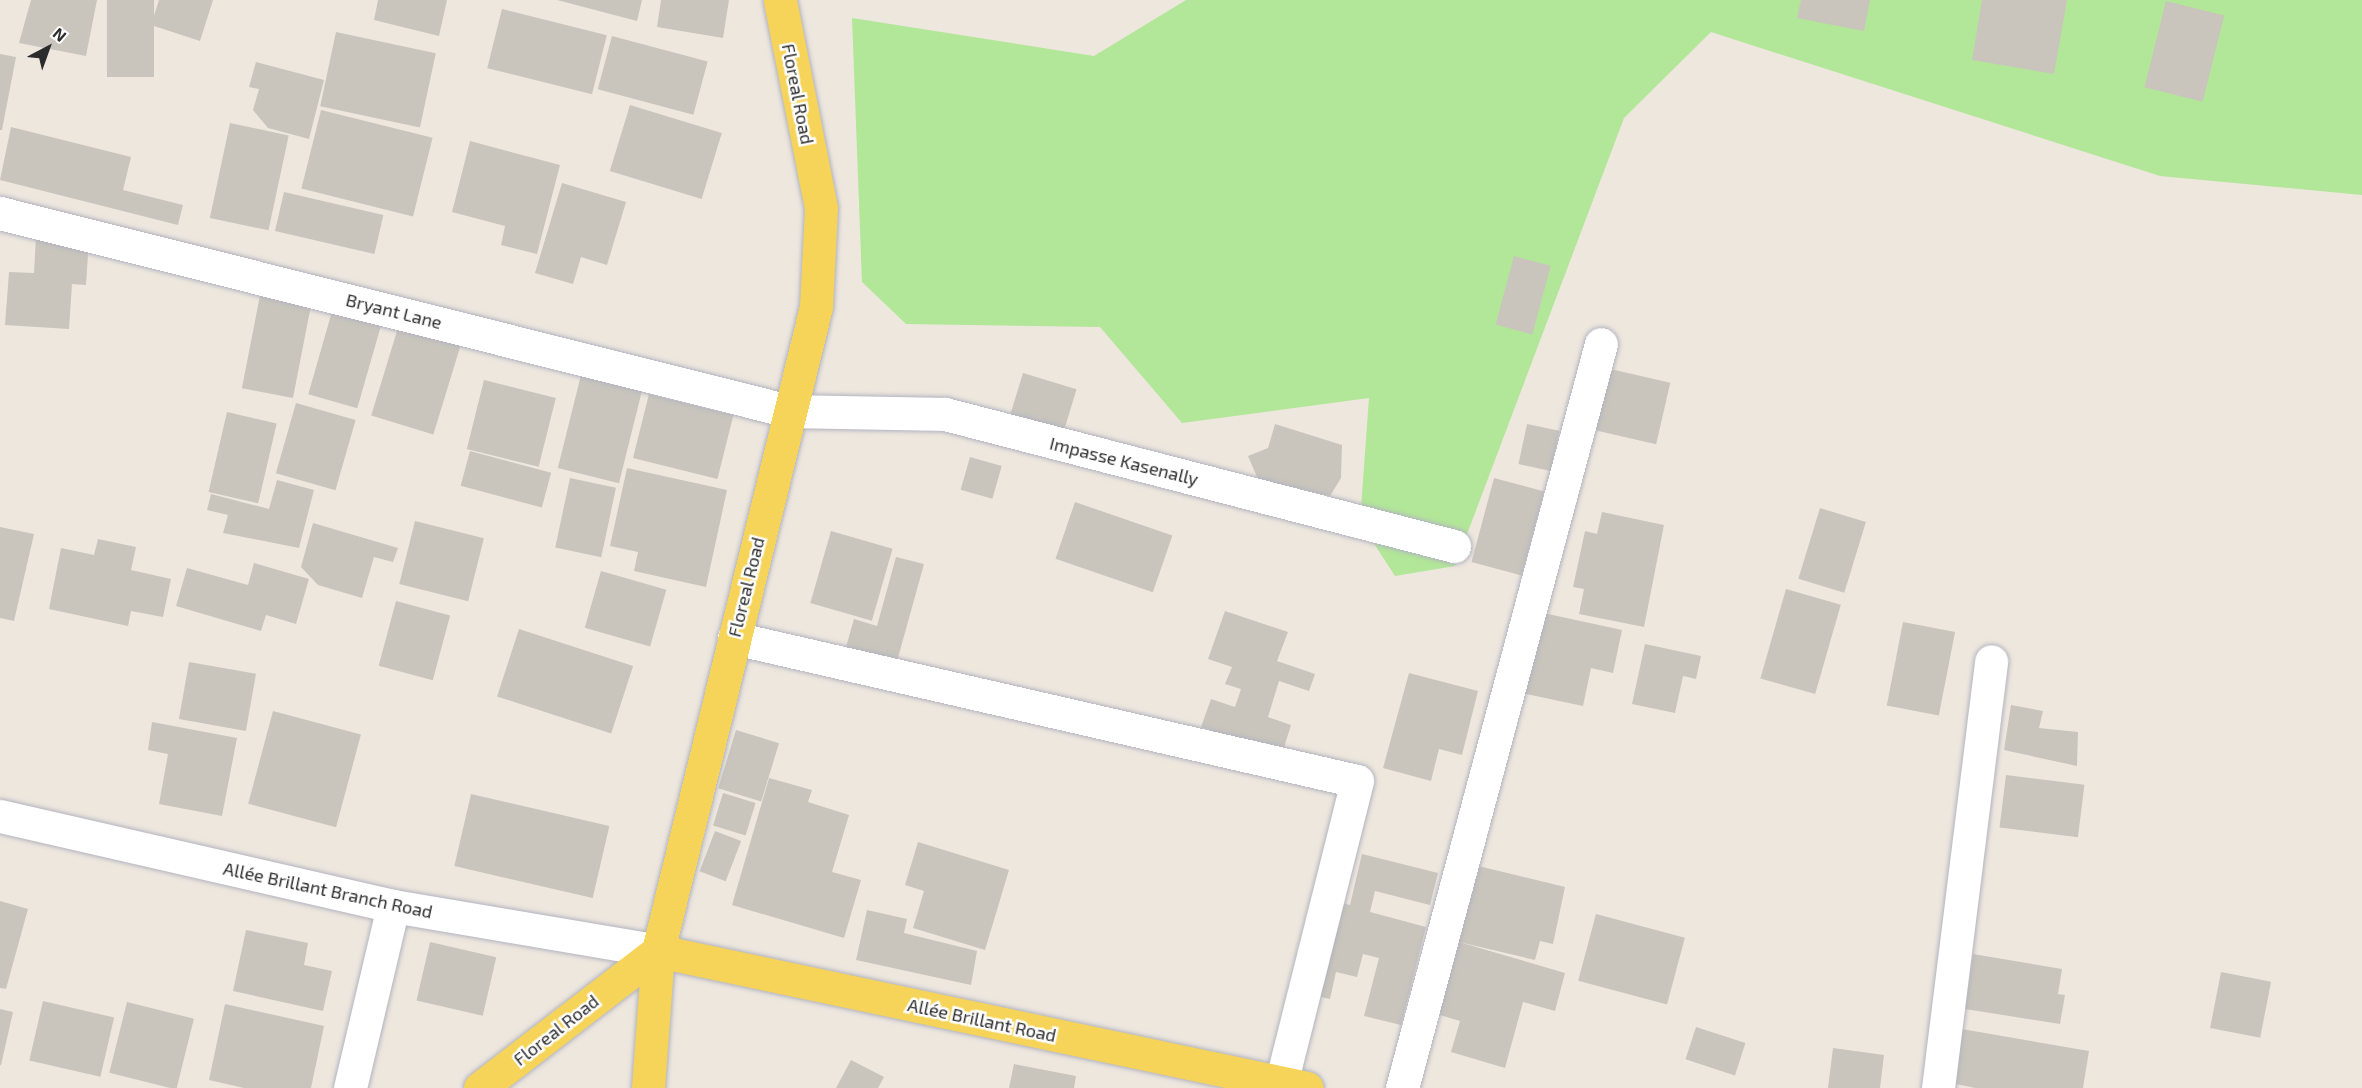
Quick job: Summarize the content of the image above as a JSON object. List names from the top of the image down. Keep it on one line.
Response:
{"streets":{"main road":["Floreal Road","Allée Brillant Road"],"street":["Bryant Lane","Impasse Kasenally","Allée Brillant Branch Road"]},"crossings":[["Floreal Road","Bryant Lane"],["Floreal Road","Impasse Kasenally"],["Floreal Road","Allée Brillant Branch Road"],["Floreal Road","Allée Brillant Road"],["Bryant Lane","Impasse Kasenally"],["Allée Brillant Branch Road","Allée Brillant Road"]],"north":"top right"}
